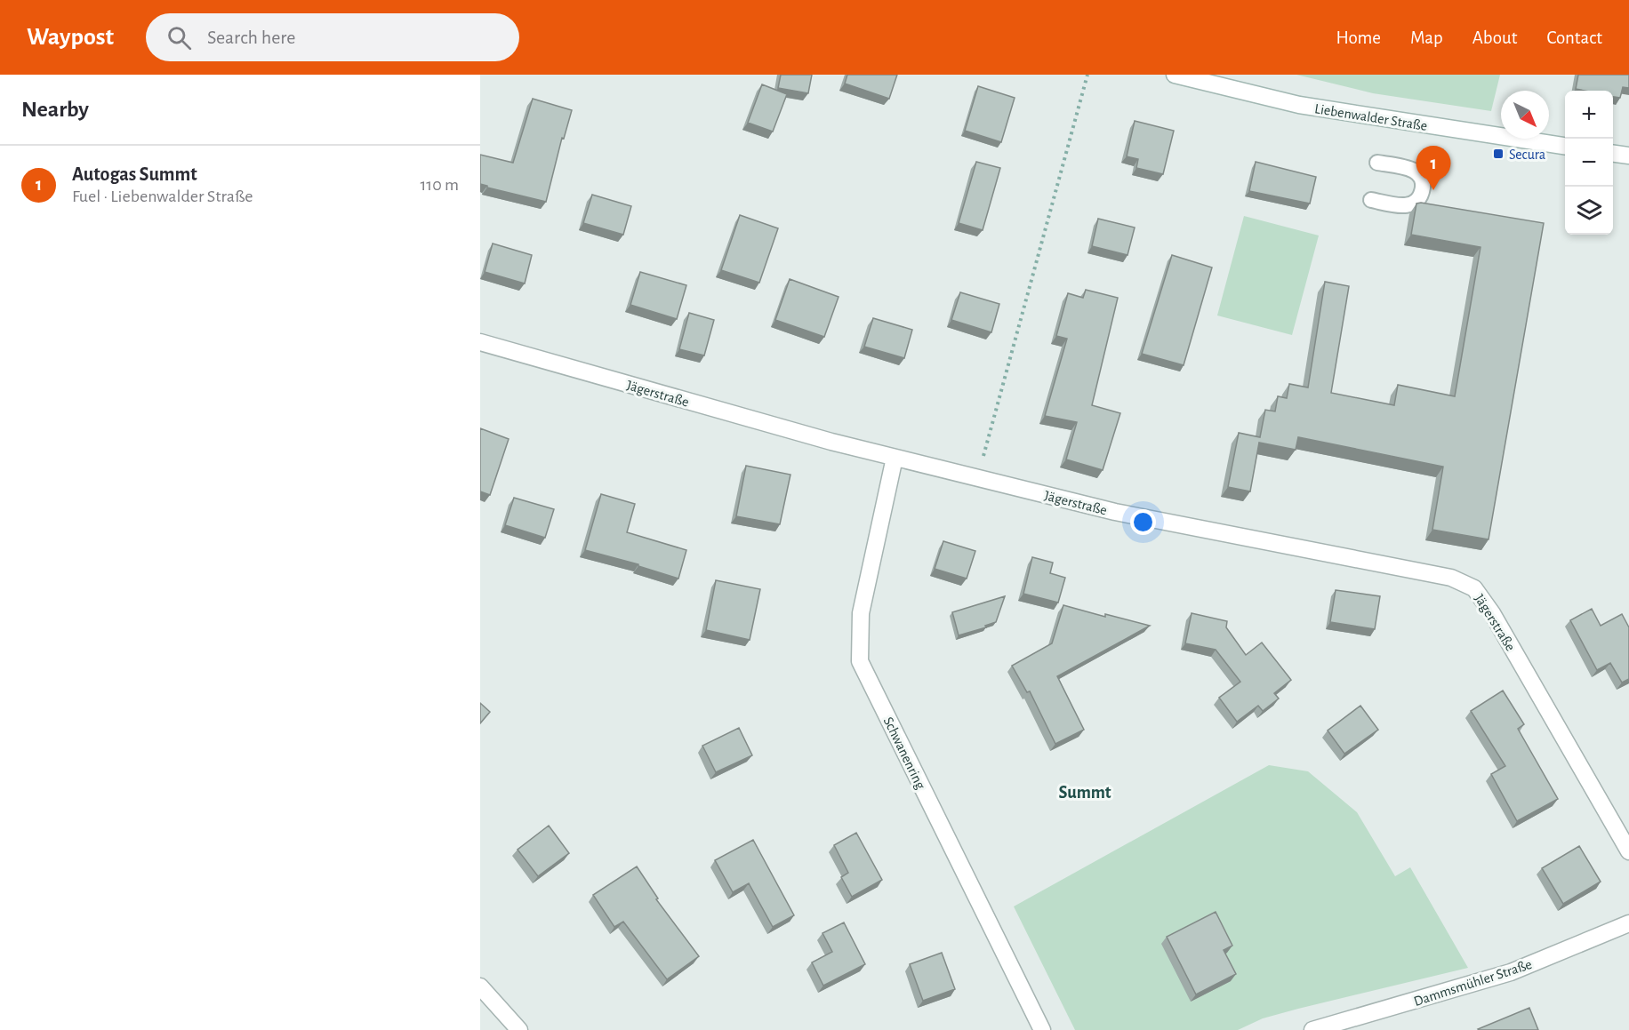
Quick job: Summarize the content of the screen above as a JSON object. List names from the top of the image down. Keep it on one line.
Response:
{"streets":{"street":["Liebenwalder Straße","Jägerstraße","Schwanenring","Dammsmühler Straße"]},"crossings":[["Jägerstraße","Schwanenring"]],"districts":["Summt"],"places":{"transit":["Secura"]},"north":"bottom right","page":{"header":"Waypost","search":"Search here","nav":["Home","Map","About","Contact"],"heading":"Nearby","map_buttons":["+","−"],"list":[{"mark":"1","name":"Autogas Summt","note":"Fuel · Liebenwalder Straße","value":"110 m"}],"pins":"1"}}
